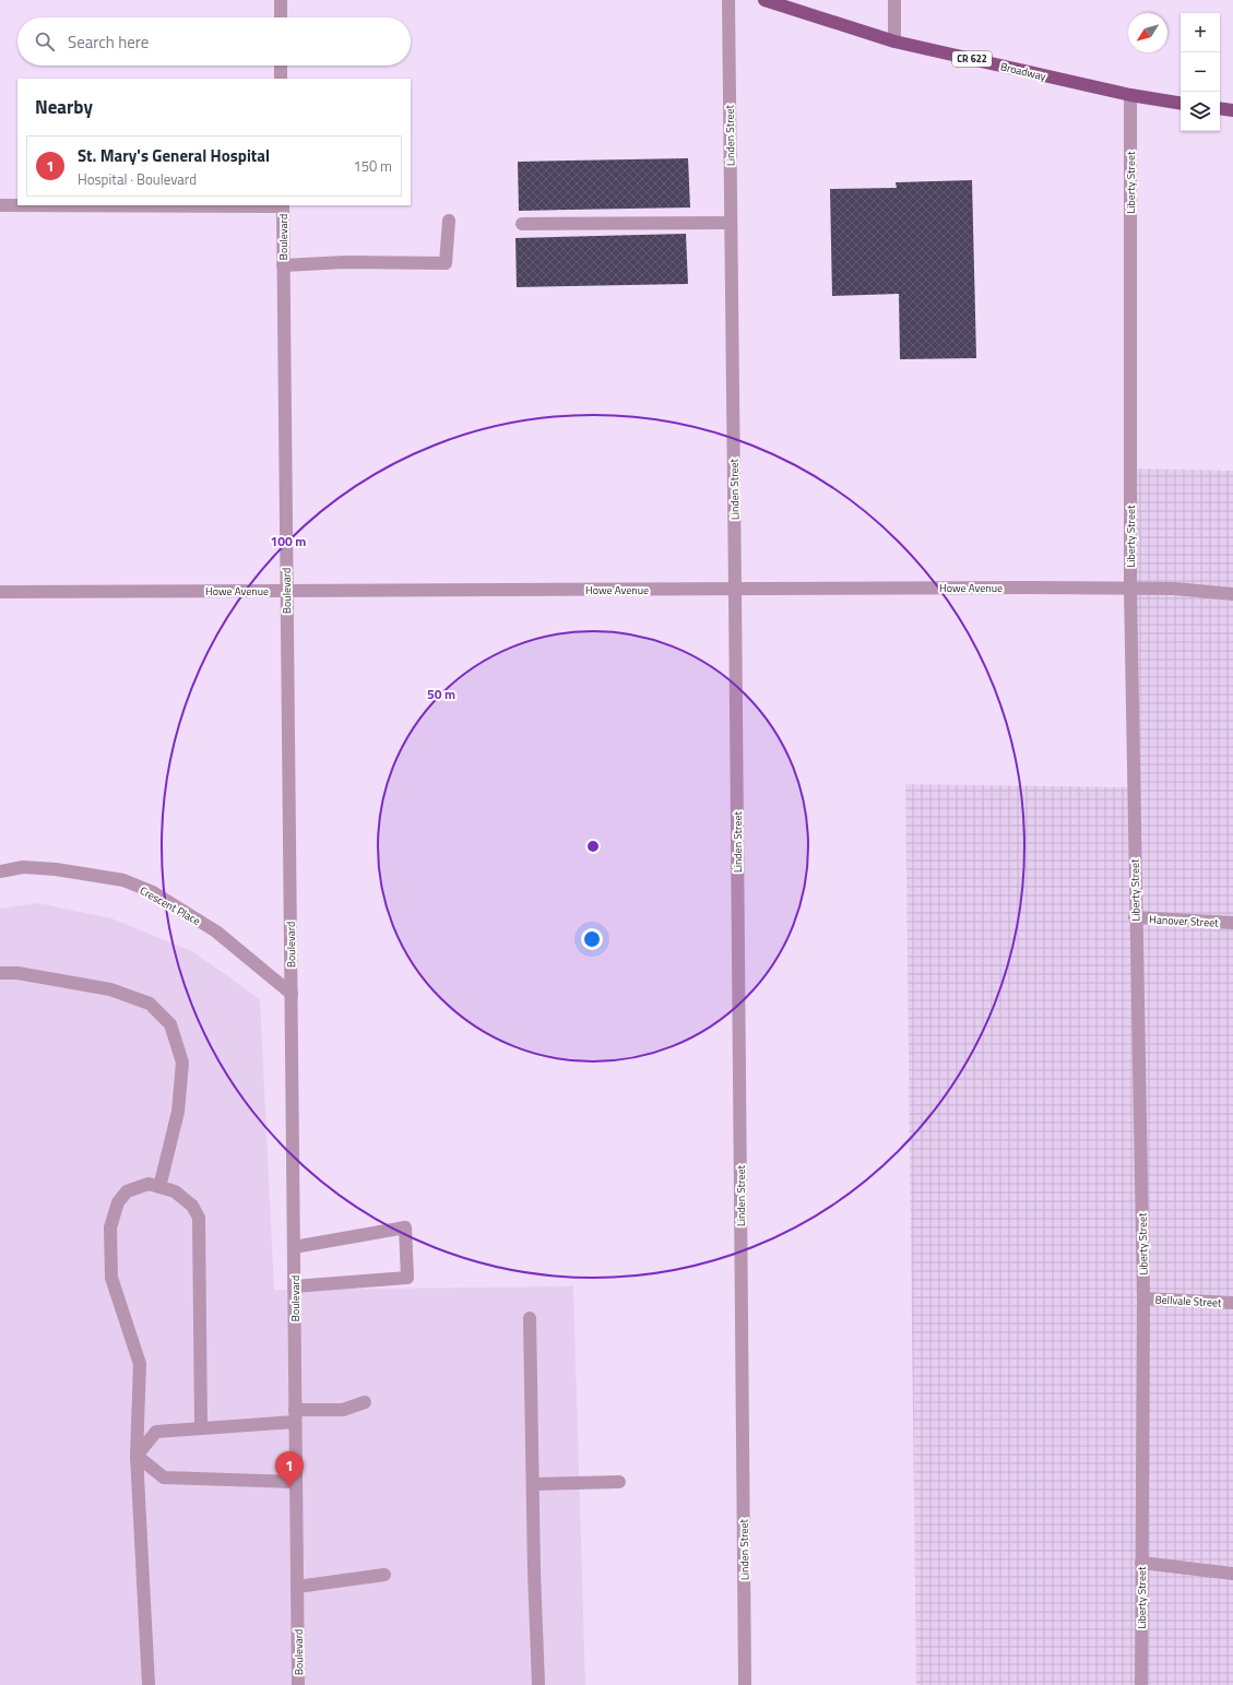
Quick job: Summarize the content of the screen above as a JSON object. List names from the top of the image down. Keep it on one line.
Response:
{"streets":{"main road":["CR 622","Broadway"],"street":["Linden Street","Liberty Street","Boulevard","Howe Avenue","Crescent Place","Hanover Street","Bellvale Street"]},"crossings":[["Broadway","Liberty Street"],["Linden Street","Howe Avenue"],["Liberty Street","Howe Avenue"],["Liberty Street","Hanover Street"],["Liberty Street","Bellvale Street"],["Boulevard","Howe Avenue"],["Boulevard","Crescent Place"]],"north":"bottom left","page":{"map_buttons":["+","−"],"search":"Search here","heading":"Nearby","list":[{"mark":"1","name":"St. Mary's General Hospital","note":"Hospital · Boulevard","value":"150 m"}],"pins":"1"},"rings":["100 m","50 m"]}
